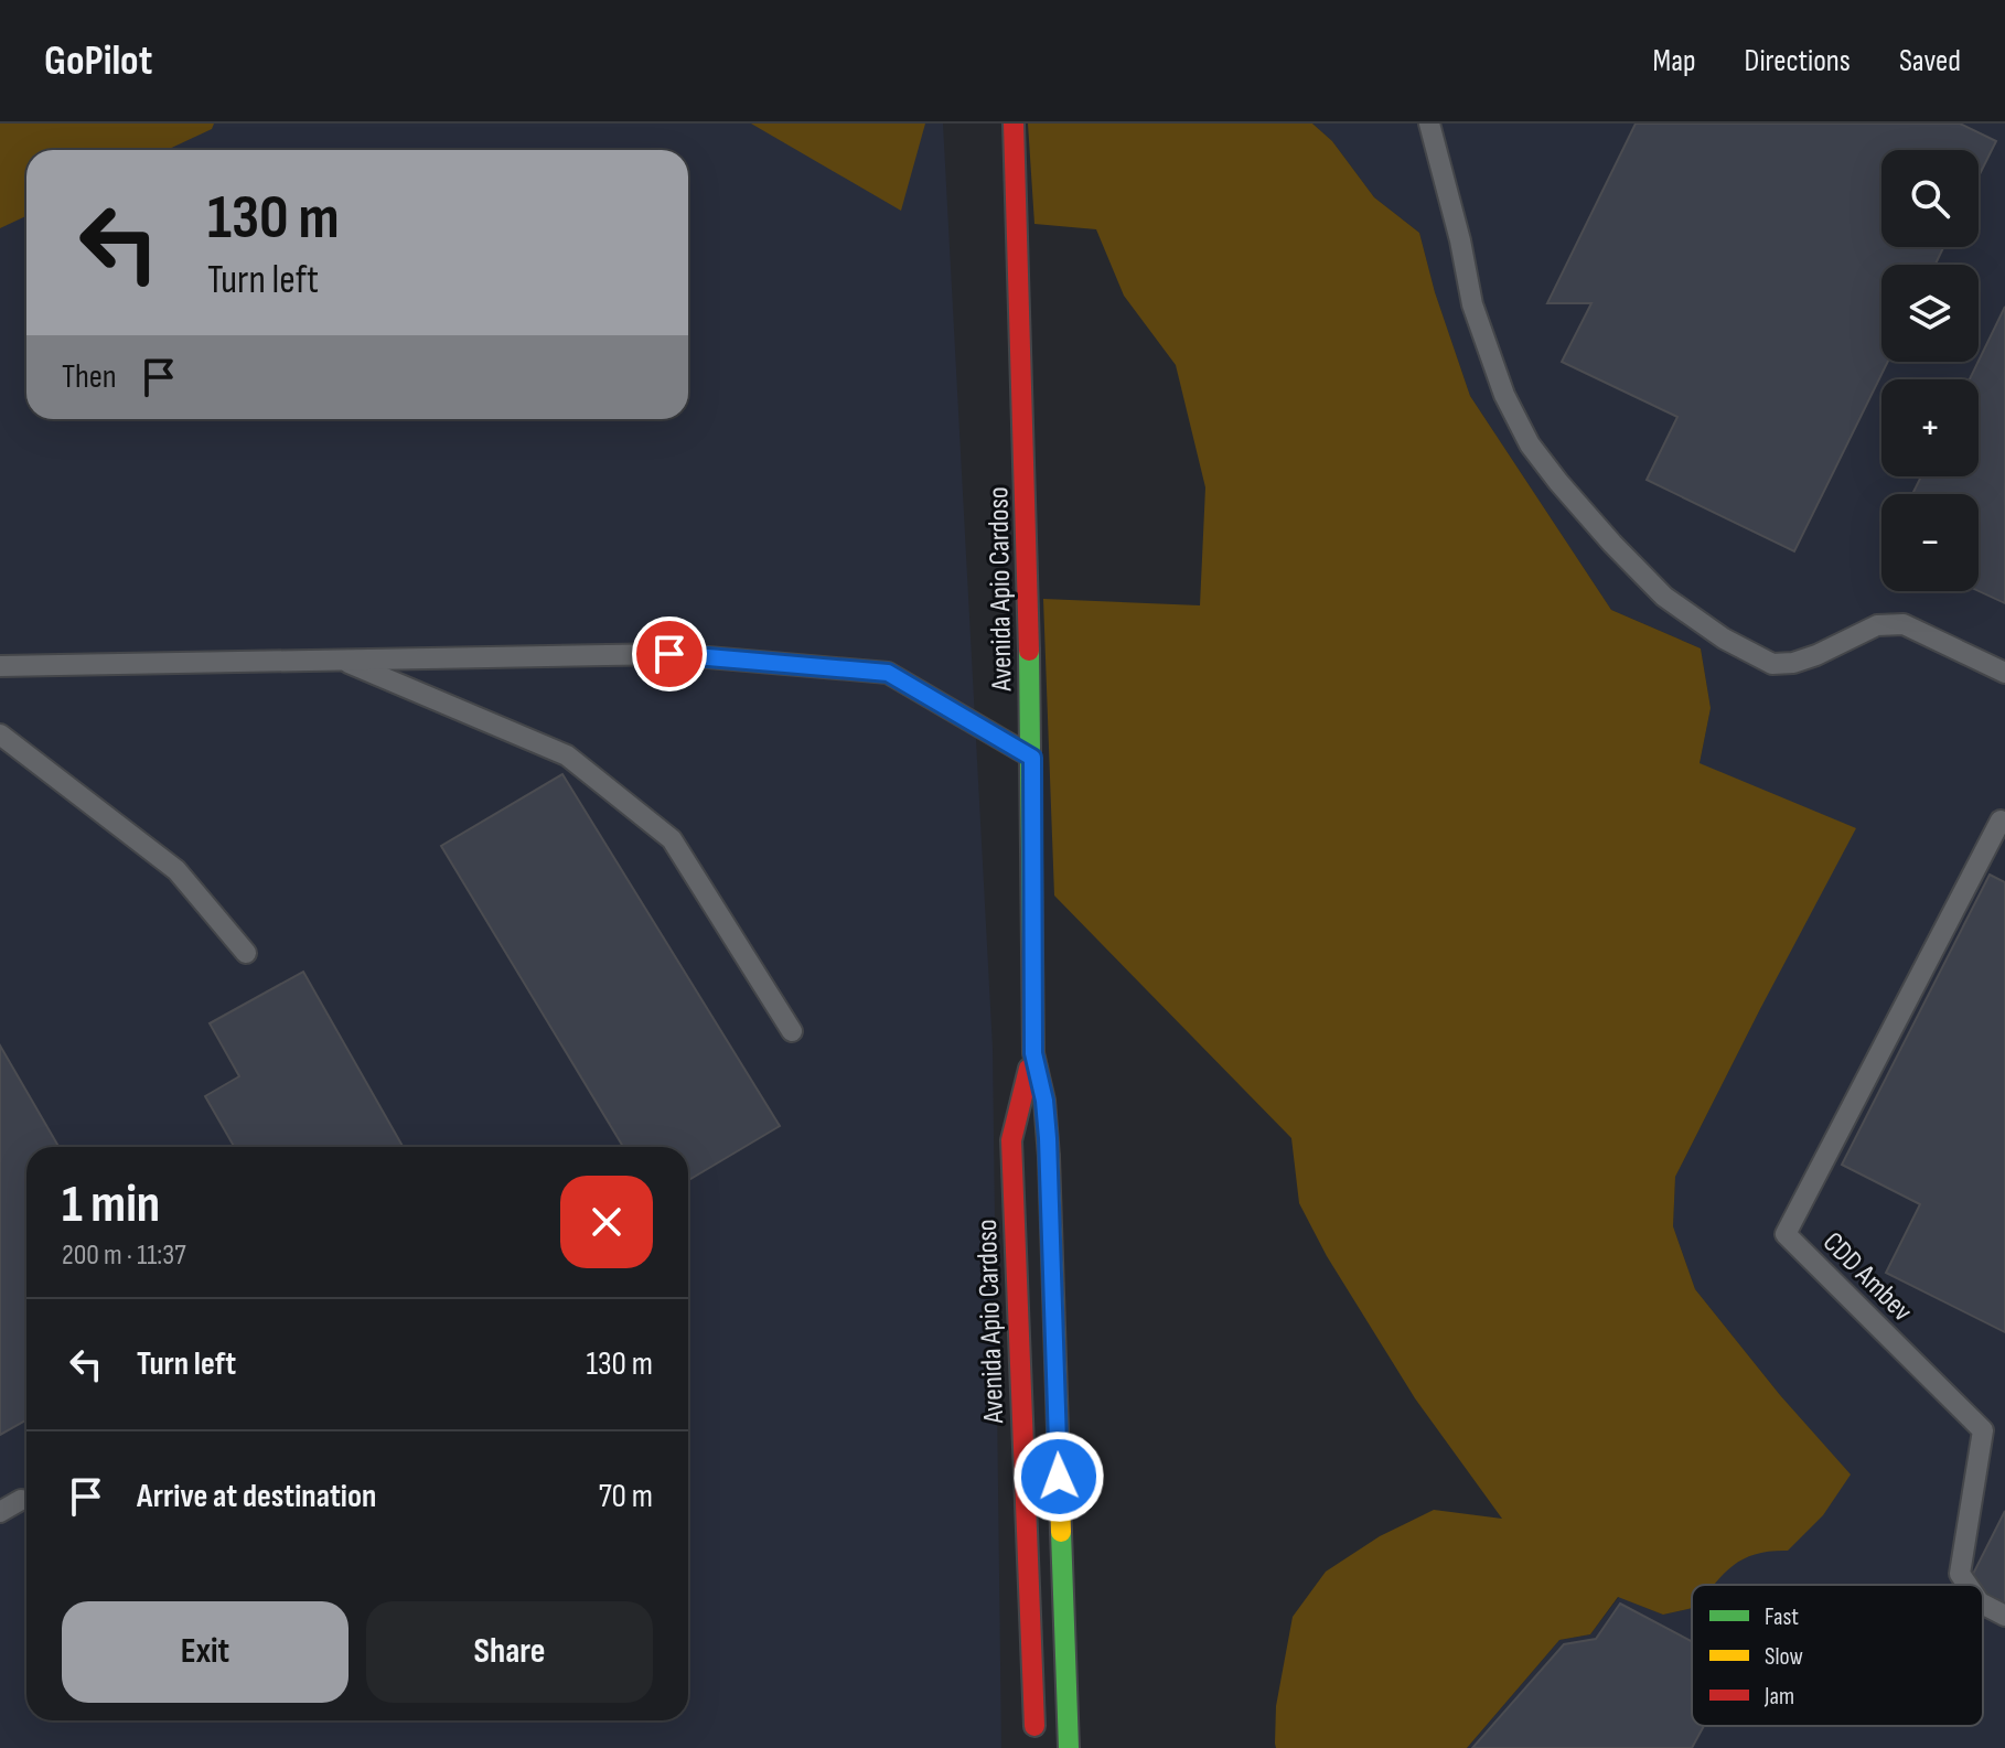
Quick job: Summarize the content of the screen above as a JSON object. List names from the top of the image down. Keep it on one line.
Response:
{"streets":{"street":["Avenida Apio Cardoso"],"lane":["CDD Ambev"]},"legend":["Fast","Slow","Jam"],"page":{"header":"GoPilot","nav":["Map","Directions","Saved"],"map_buttons":["+","−"],"turn":["130 m","Turn left"],"then":"Then","heading":["1 min","200 m · 11:37"],"list":[{"name":"Turn left","value":"130 m"},{"name":"Arrive at destination","value":"70 m"}],"buttons":["Exit","Share"]}}
